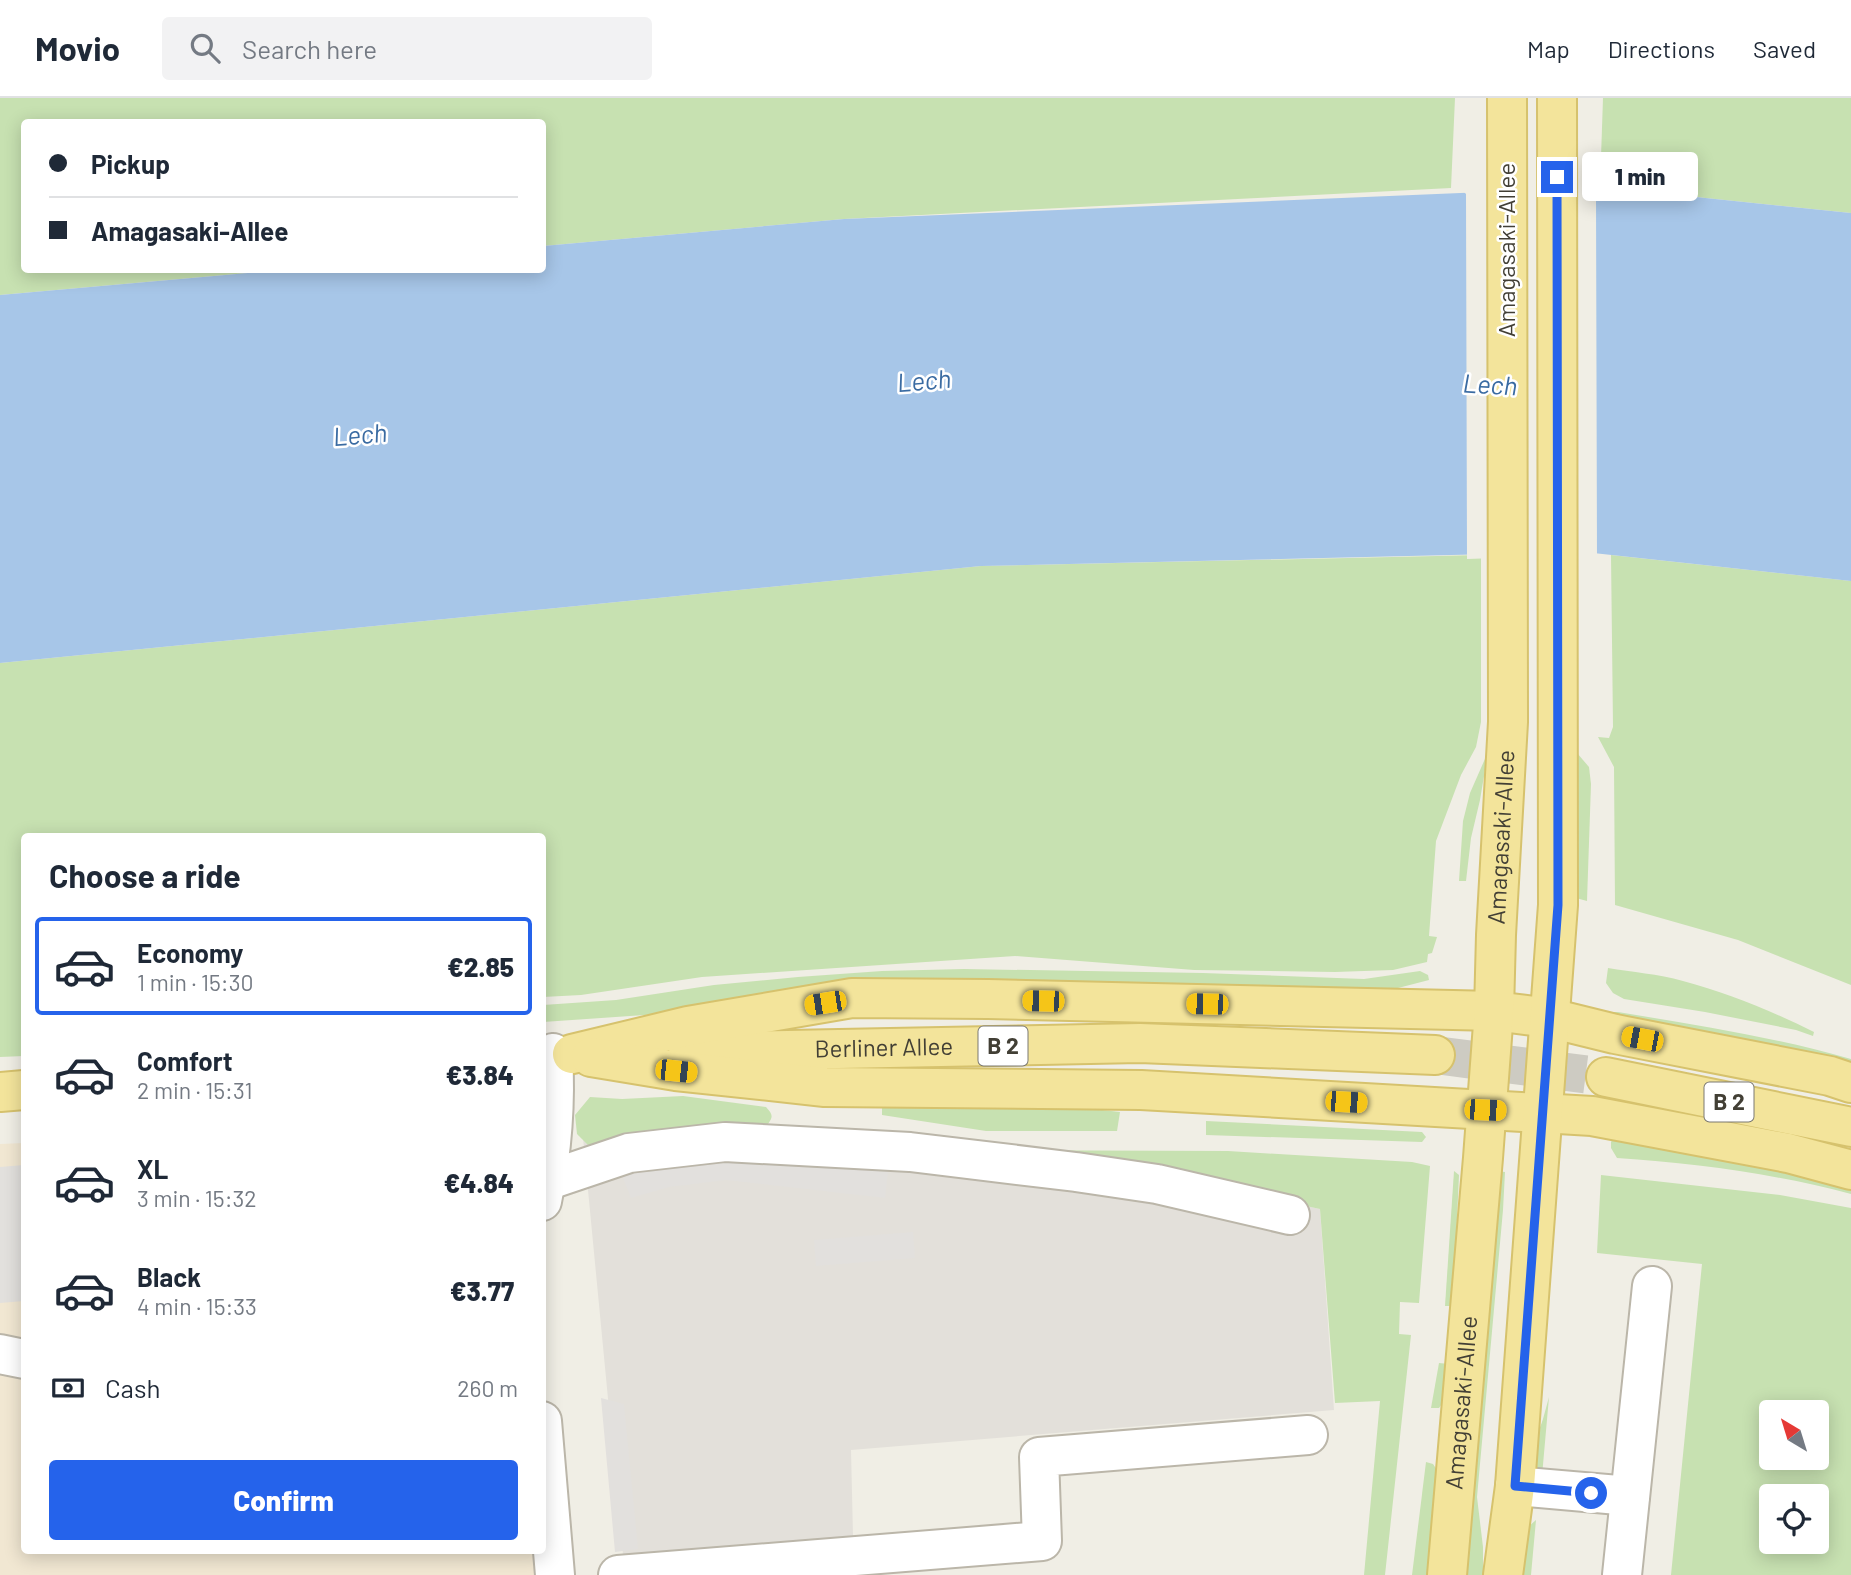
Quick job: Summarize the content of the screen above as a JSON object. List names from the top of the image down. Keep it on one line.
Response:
{"streets":{"main road":["Amagasaki-Allee","B 2","Berliner Allee"]},"water":["Lech"],"north":"top left","page":{"header":"Movio","search":"Search here","nav":["Map","Directions","Saved"],"banner":["Pickup","Amagasaki-Allee"],"bubble":"1 min","heading":"Choose a ride","list":[{"name":"Economy","note":"1 min · 15:30","value":"€2.85"},{"name":"Comfort","note":"2 min · 15:31","value":"€3.84"},{"name":"XL","note":"3 min · 15:32","value":"€4.84"},{"name":"Black","note":"4 min · 15:33","value":"€3.77"}],"pay":["Cash","260 m"],"buttons":"Confirm"}}
